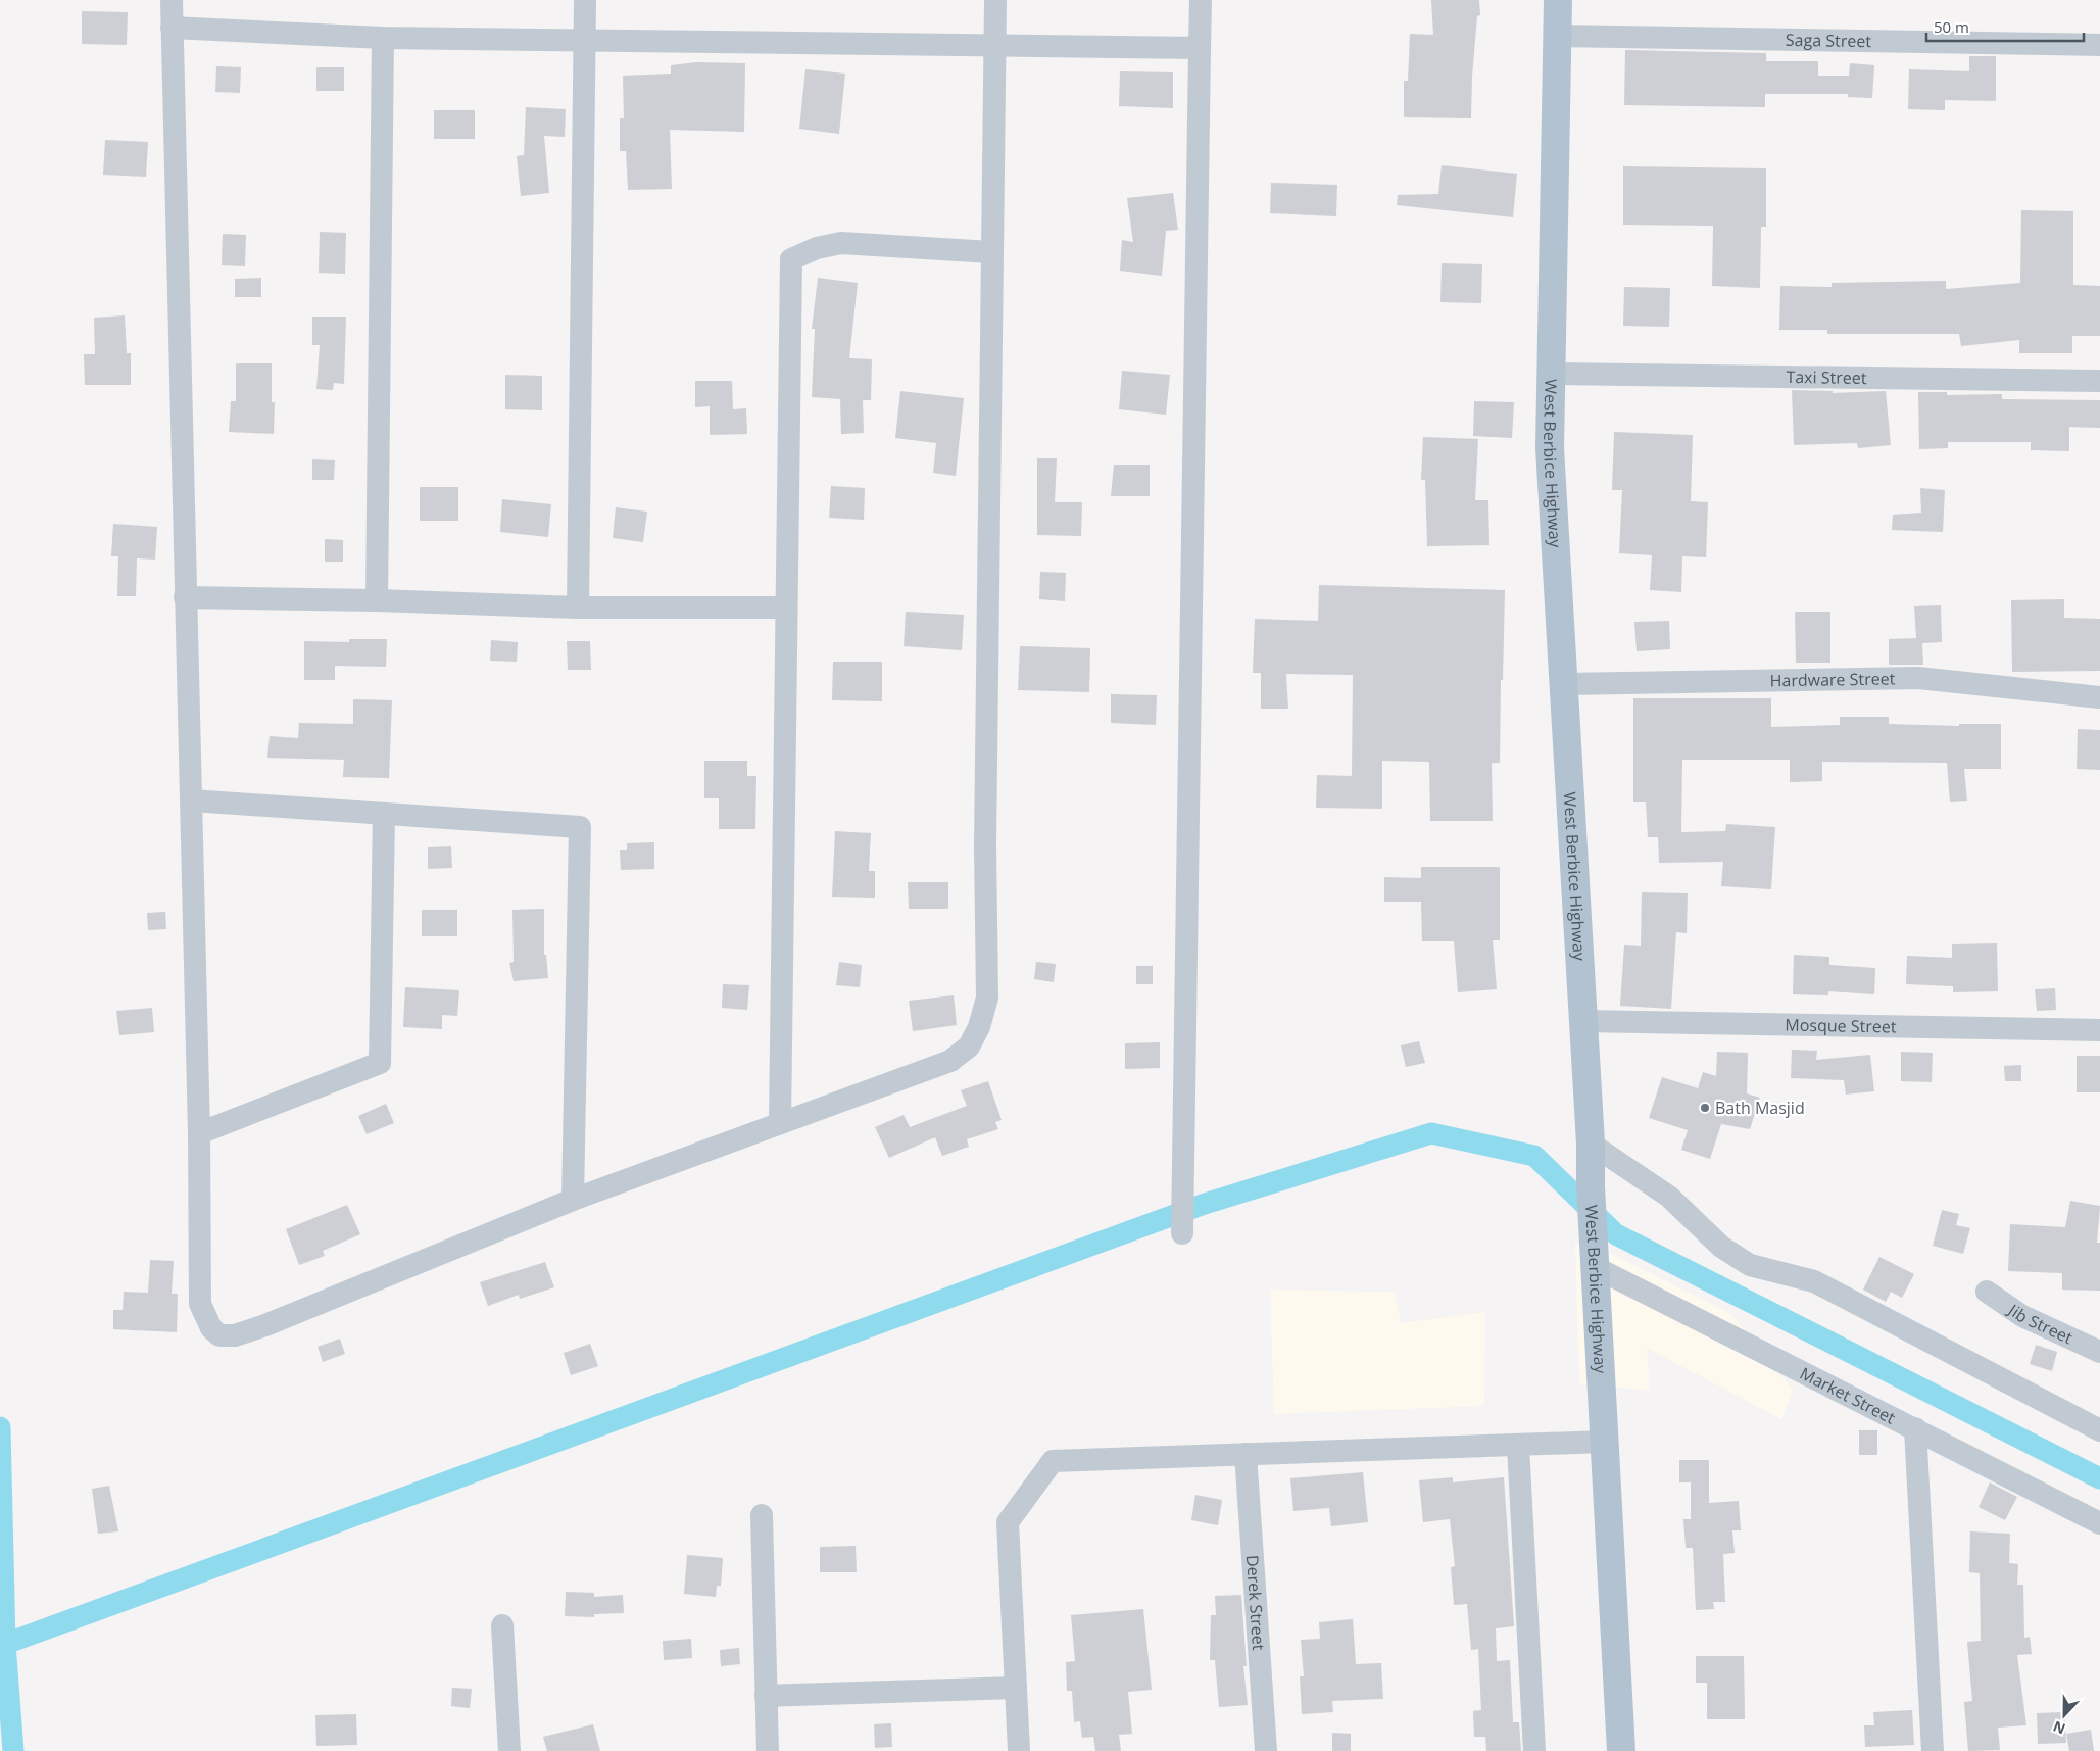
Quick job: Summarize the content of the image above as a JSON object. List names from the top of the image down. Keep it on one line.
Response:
{"streets":{"main road":["West Berbice Highway"],"street":["Saga Street","Taxi Street","Hardware Street","Mosque Street","Jib Street","Market Street","Derek Street"]},"crossings":[["Saga Street","West Berbice Highway"],["Taxi Street","West Berbice Highway"],["West Berbice Highway","Hardware Street"],["West Berbice Highway","Mosque Street"],["West Berbice Highway","Market Street"]],"places":["Bath Masjid"],"scale_bar":"50 m","north":"bottom"}
